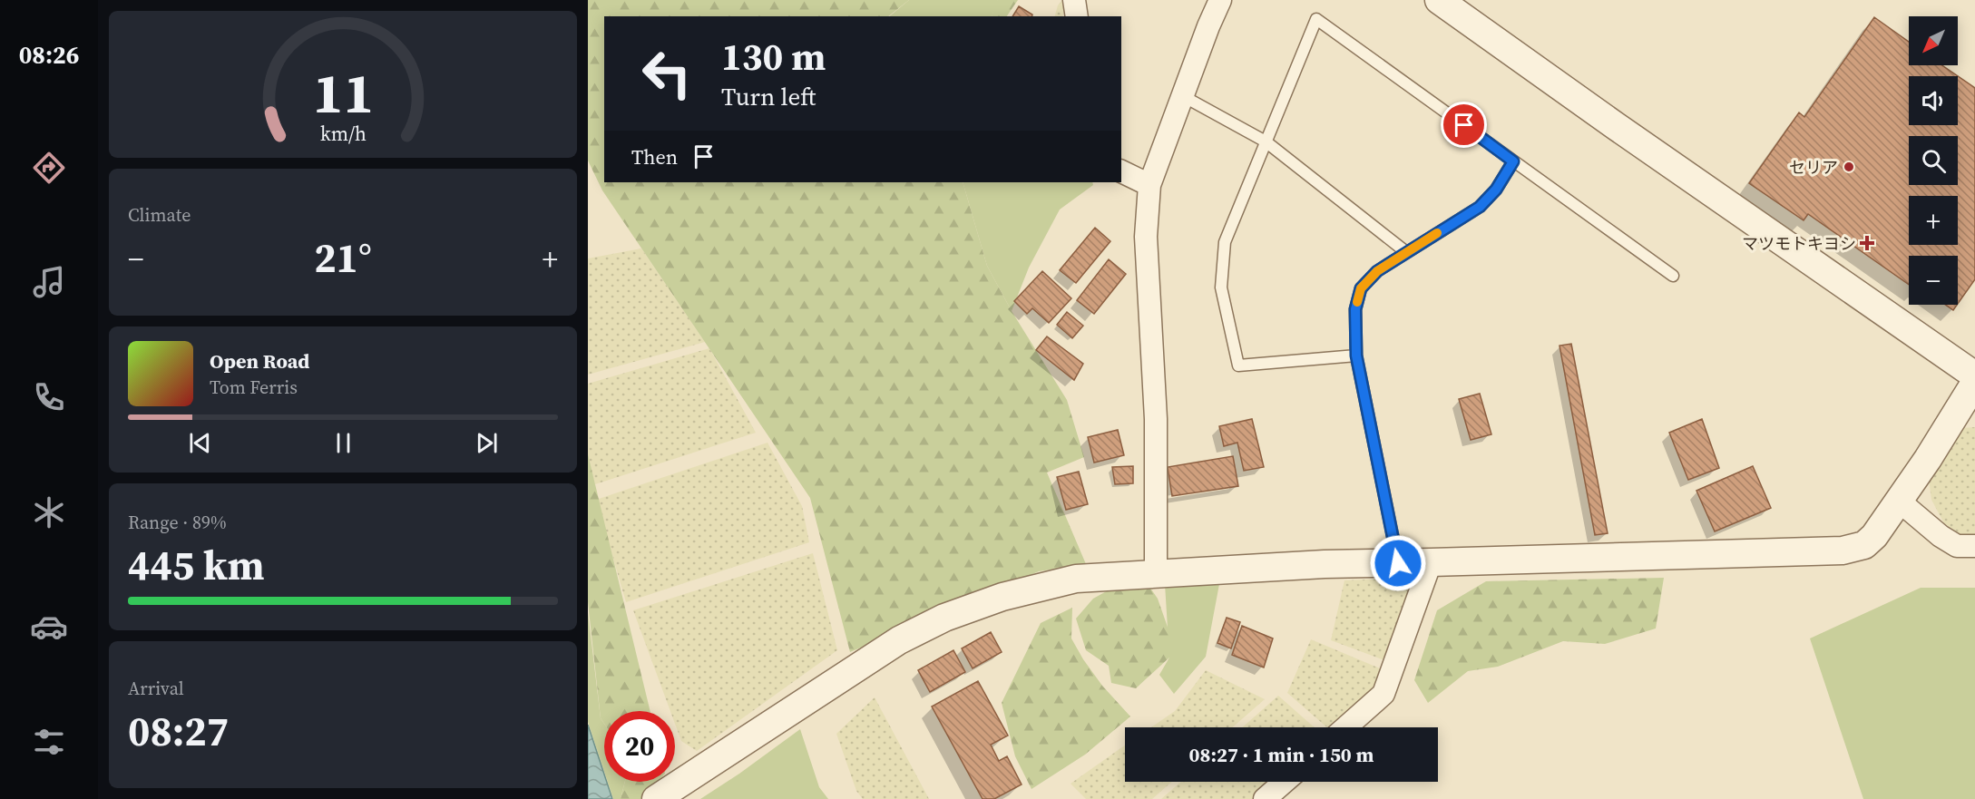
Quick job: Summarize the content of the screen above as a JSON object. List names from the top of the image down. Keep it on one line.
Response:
{"places":{"other":["セリア"],"health":["マツモトキヨシ"]},"north":"bottom left","page":{"tabs":"08:26","map_buttons":["+","−"],"turn":["130 m","Turn left"],"then":"Then","tile":["Climate",["Range · 89%","445 km"],["Arrival","08:27"]],"heat":["−","21°","+"],"song":["Open Road","Tom Ferris"],"limit":"20","trip":"08:27 · 1 min · 150 m","gauge":["11","km/h"]}}
